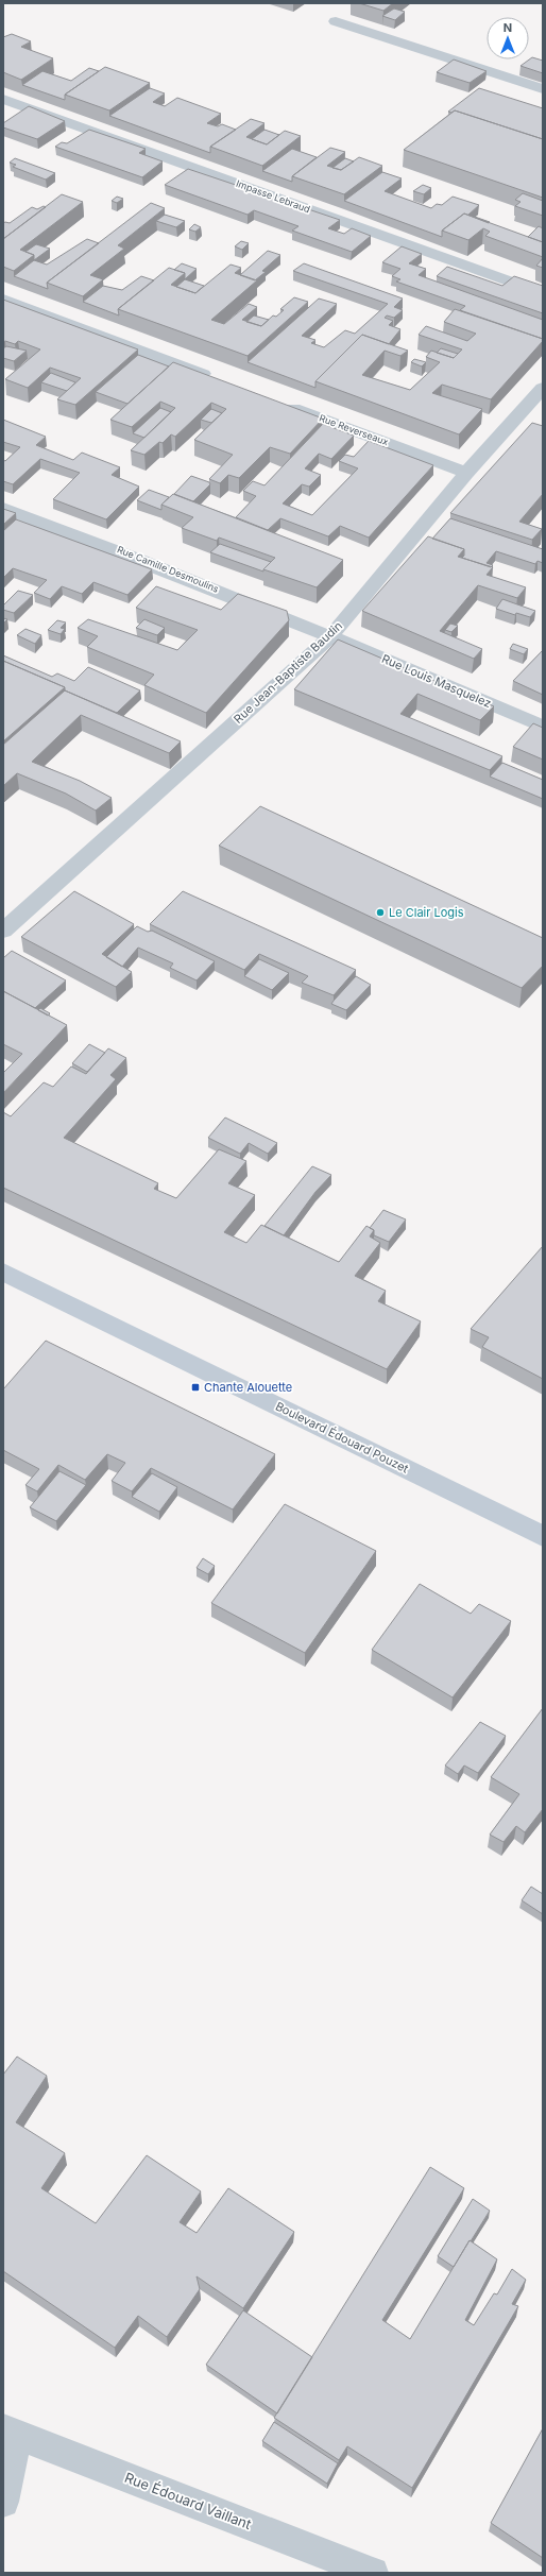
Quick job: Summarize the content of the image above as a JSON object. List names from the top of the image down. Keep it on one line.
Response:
{"streets":{"street":["Impasse Lebraud","Rue Reverseaux","Rue Camille Desmoulins","Rue Jean-Baptiste Baudin","Rue Louis Masquelez","Boulevard Édouard Pouzet","Rue Édouard Vaillant"]},"crossings":[["Rue Reverseaux","Rue Jean-Baptiste Baudin"],["Rue Camille Desmoulins","Rue Jean-Baptiste Baudin"],["Rue Camille Desmoulins","Rue Louis Masquelez"],["Rue Jean-Baptiste Baudin","Rue Louis Masquelez"]],"places":{"other":["Le Clair Logis"],"transit":["Chante Alouette"]},"north":"top"}
